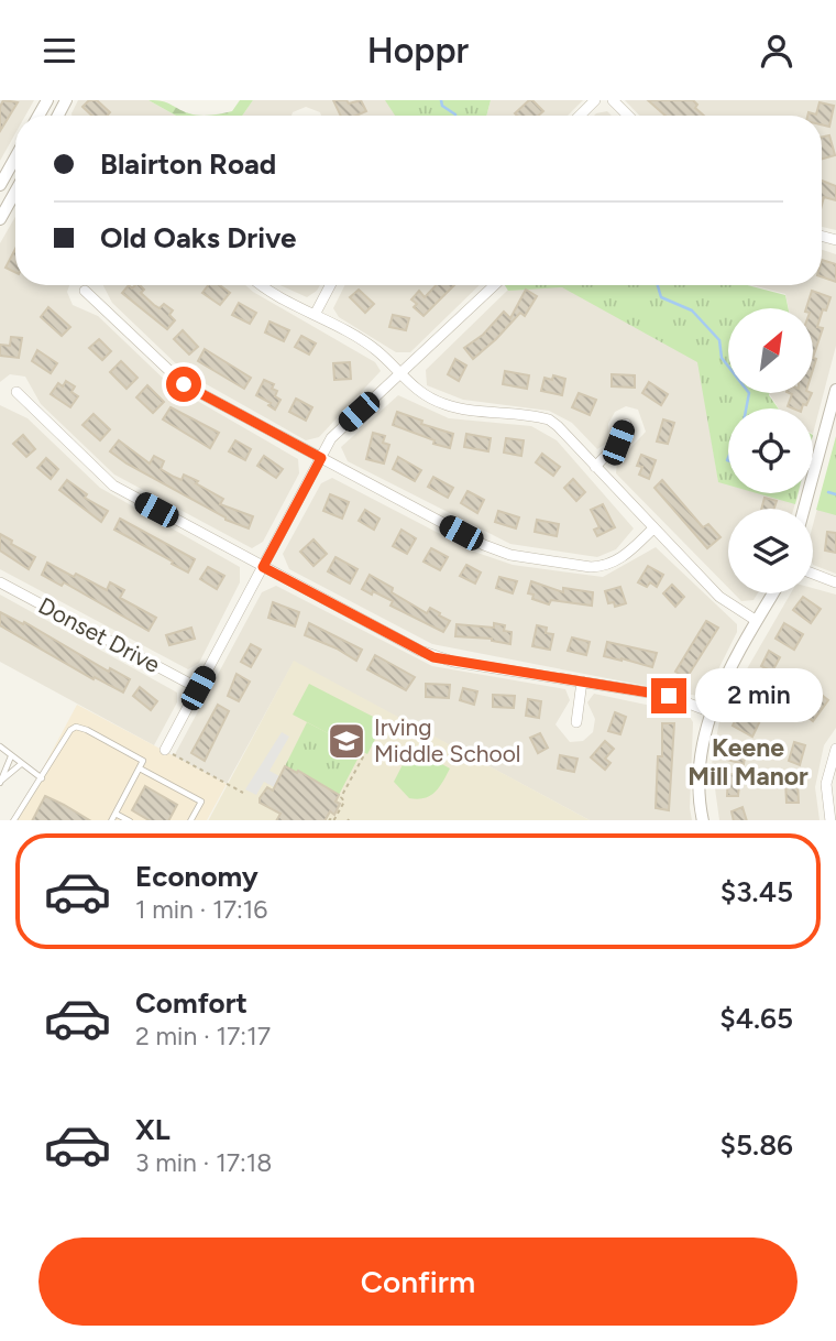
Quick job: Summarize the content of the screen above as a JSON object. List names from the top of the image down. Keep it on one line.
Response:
{"streets":{"street":["Donset Drive"]},"districts":["Keene Mill Manor"],"places":{"school or university":["Irving Middle School"]},"north":"top right","page":{"header":"Hoppr","banner":["Blairton Road","Old Oaks Drive"],"bubble":"2 min","list":[{"name":"Economy","note":"1 min · 17:16","value":"$3.45"},{"name":"Comfort","note":"2 min · 17:17","value":"$4.65"},{"name":"XL","note":"3 min · 17:18","value":"$5.86"}],"buttons":"Confirm"}}
